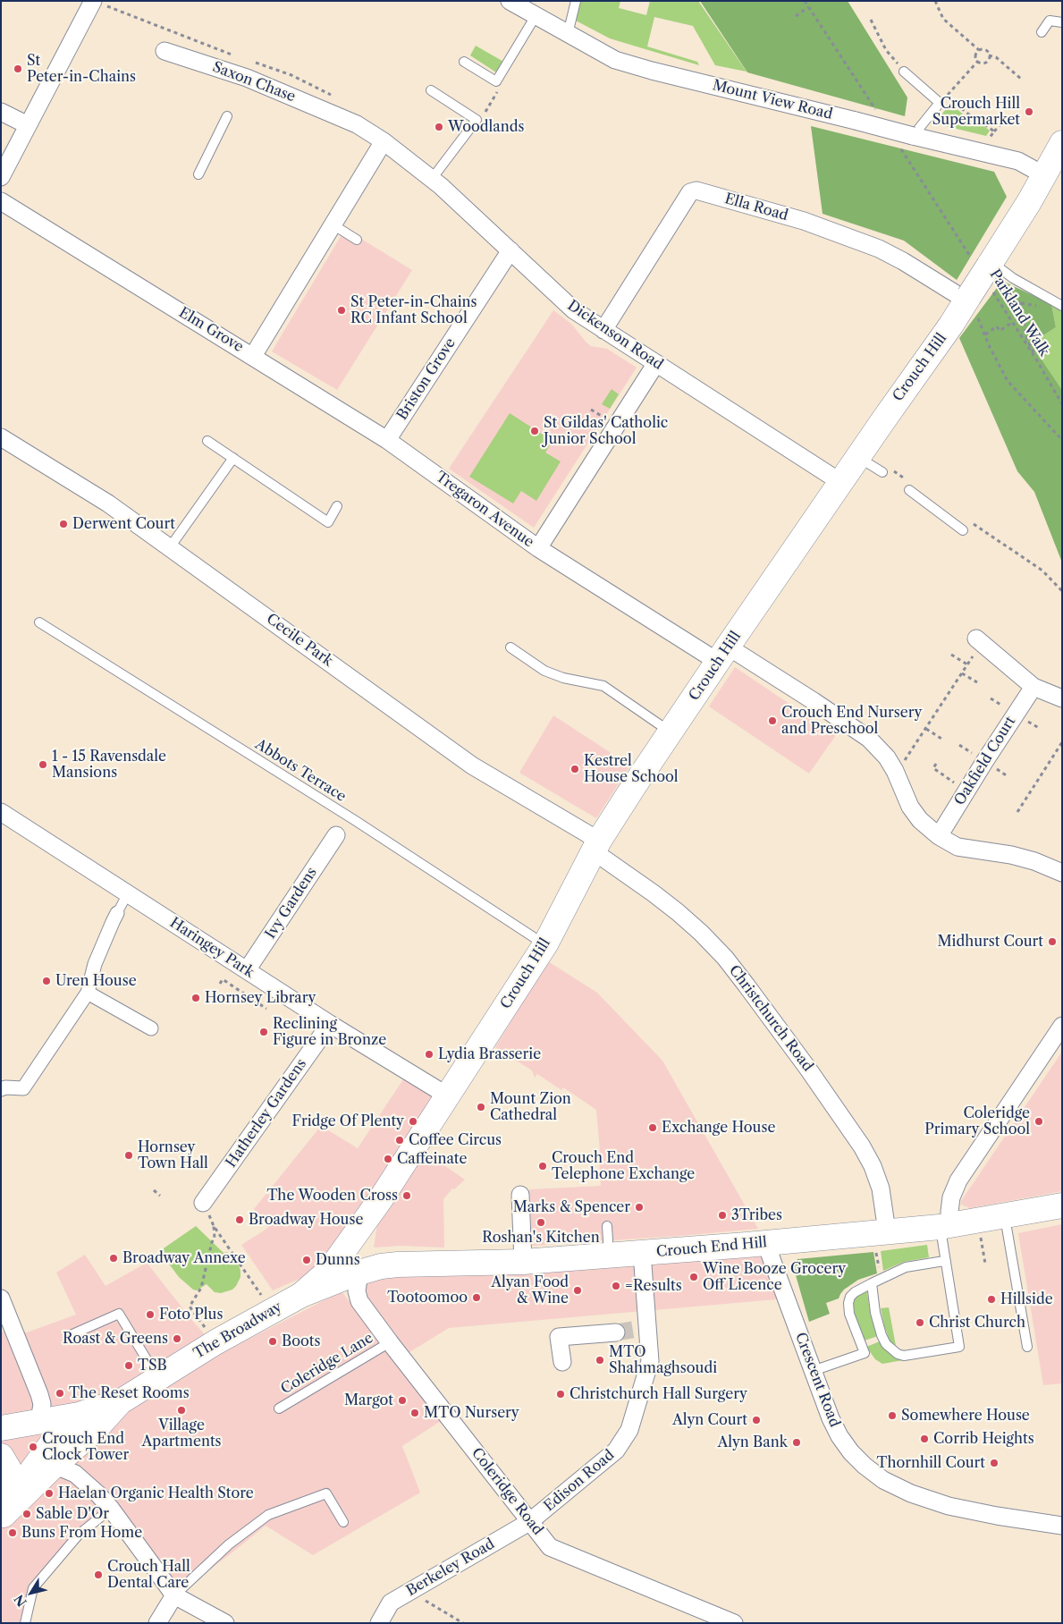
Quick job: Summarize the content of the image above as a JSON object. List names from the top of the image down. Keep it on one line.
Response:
{"streets":{"main road":["Crouch Hill","Crouch End Hill","The Broadway"],"street":["Saxon Chase","Mount View Road","Ella Road","Elm Grove","Dickenson Road","Briston Grove","Tregaron Avenue","Cecile Park","Oakfield Court","Ivy Gardens","Haringey Park","Christchurch Road","Hatherley Gardens","Crescent Road","Edison Road","Coleridge Road","Berkeley Road"],"lane":["Abbots Terrace","Coleridge Lane"],"path":["Parkland Walk"]},"crossings":[["Saxon Chase","Dickenson Road"],["Mount View Road","Crouch Hill"],["Ella Road","Parkland Walk"],["Ella Road","Dickenson Road"],["Ella Road","Crouch Hill"],["Parkland Walk","Crouch Hill"],["Elm Grove","Dickenson Road"],["Elm Grove","Tregaron Avenue"],["Dickenson Road","Crouch Hill"],["Dickenson Road","Briston Grove"],["Crouch Hill","Tregaron Avenue"],["Crouch Hill","Cecile Park"],["Crouch Hill","Abbots Terrace"],["Crouch Hill","Haringey Park"],["Crouch Hill","Christchurch Road"],["Crouch Hill","Crouch End Hill"],["Crouch Hill","The Broadway"],["Crouch Hill","Coleridge Road"],["Briston Grove","Tregaron Avenue"],["Tregaron Avenue","Oakfield Court"],["Cecile Park","Christchurch Road"],["Ivy Gardens","Haringey Park"],["Haringey Park","Hatherley Gardens"],["Christchurch Road","Crouch End Hill"],["Crouch End Hill","The Broadway"],["Crouch End Hill","Crescent Road"],["Crouch End Hill","Edison Road"],["Crouch End Hill","Coleridge Road"],["The Broadway","Coleridge Road"],["Coleridge Lane","Coleridge Road"],["Edison Road","Coleridge Road"],["Edison Road","Berkeley Road"],["Coleridge Road","Berkeley Road"]],"places":["St Peter-in-Chains","Crouch Hill Supermarket","Woodlands","St Peter-in-Chains RC Infant School","St Gildas' Catholic Junior School","Derwent Court","Crouch End Nursery and Preschool","1 - 15 Ravensdale Mansions","Kestrel House School","Midhurst Court","Uren House","Hornsey Library","Reclining Figure in Bronze","Lydia Brasserie","Mount Zion Cathedral","Fridge Of Plenty","Coleridge Primary School","Exchange House","Coffee Circus","Hornsey Town Hall","Caffeinate","Crouch End Telephone Exchange","The Wooden Cross","Marks & Spencer","3Tribes","Broadway House","Roshan's Kitchen","Broadway Annexe","Dunns","Wine Booze Grocery Off Licence","=Results","Alyan Food & Wine","Tootoomoo","Hillside","Foto Plus","Christ Church","Roast & Greens","Boots","MTO Shahmaghsoudi","TSB","The Reset Rooms","Christchurch Hall Surgery","Margot","Village Apartments","MTO Nursery","Somewhere House","Alyn Court","Corrib Heights","Alyn Bank","Crouch End Clock Tower","Thornhill Court","Haelan Organic Health Store","Sable D'Or","Buns From Home","Crouch Hall Dental Care"],"north":"bottom left"}
